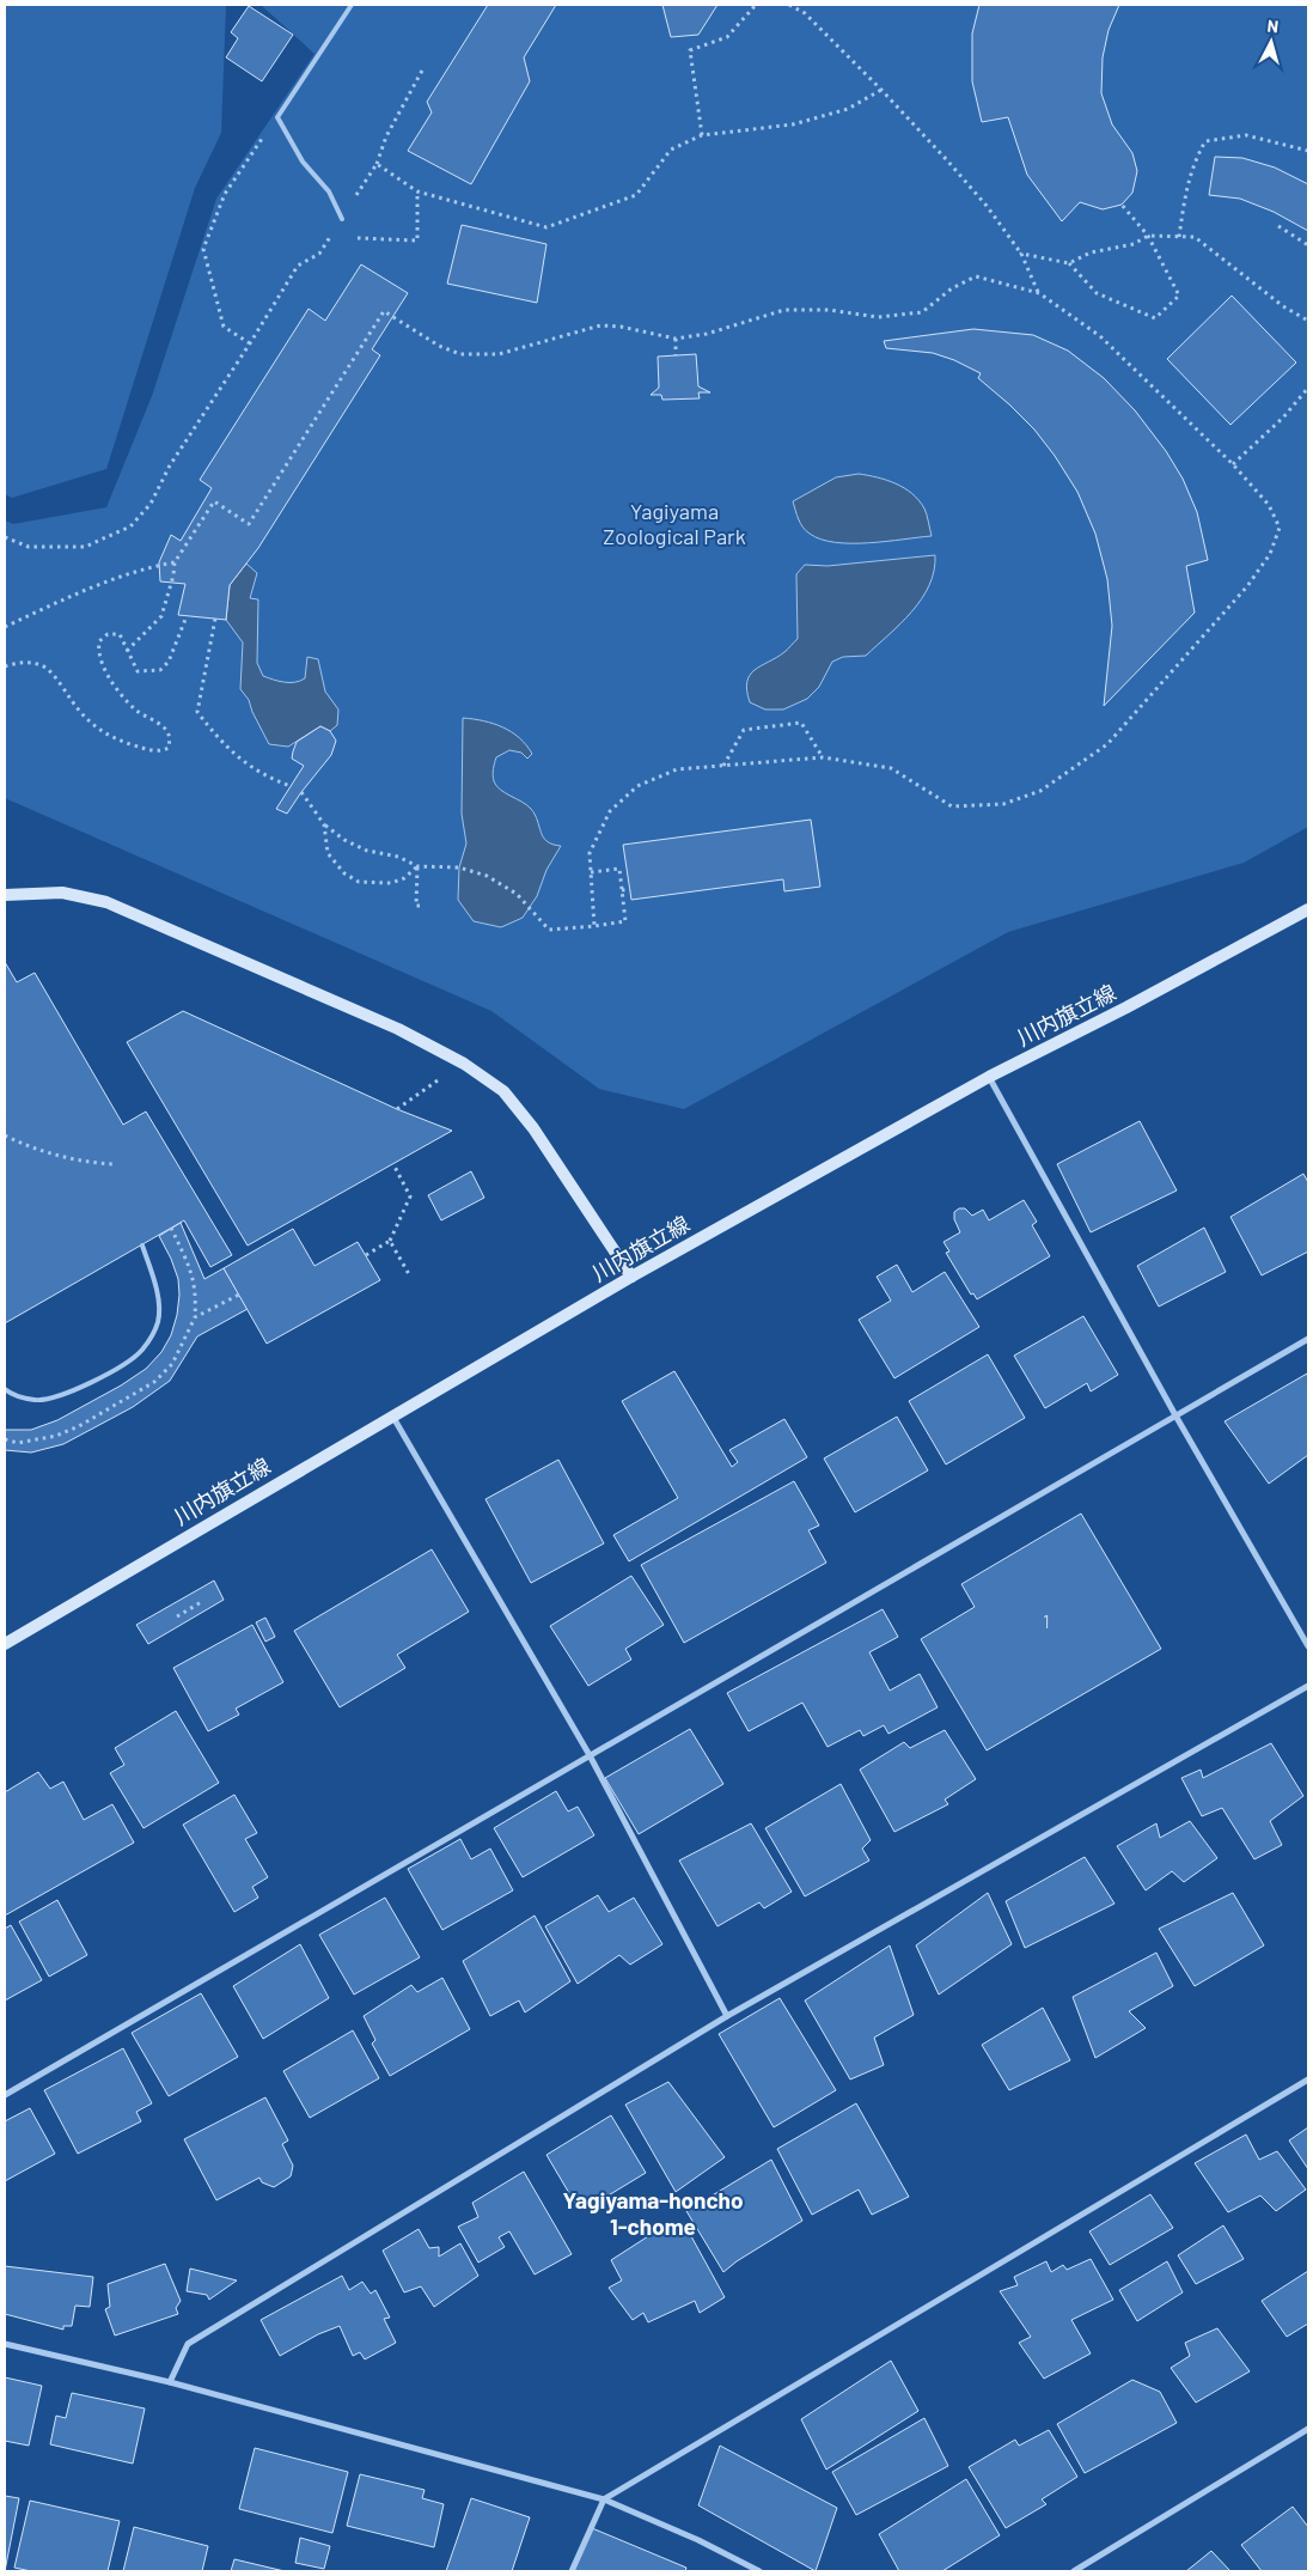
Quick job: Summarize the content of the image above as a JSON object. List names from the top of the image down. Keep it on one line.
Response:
{"streets":{"street":["川内旗立線"]},"districts":["Yagiyama-honcho 1-chome"],"parks":["Yagiyama Zoological Park"],"house_numbers":["1"],"north":"top"}
